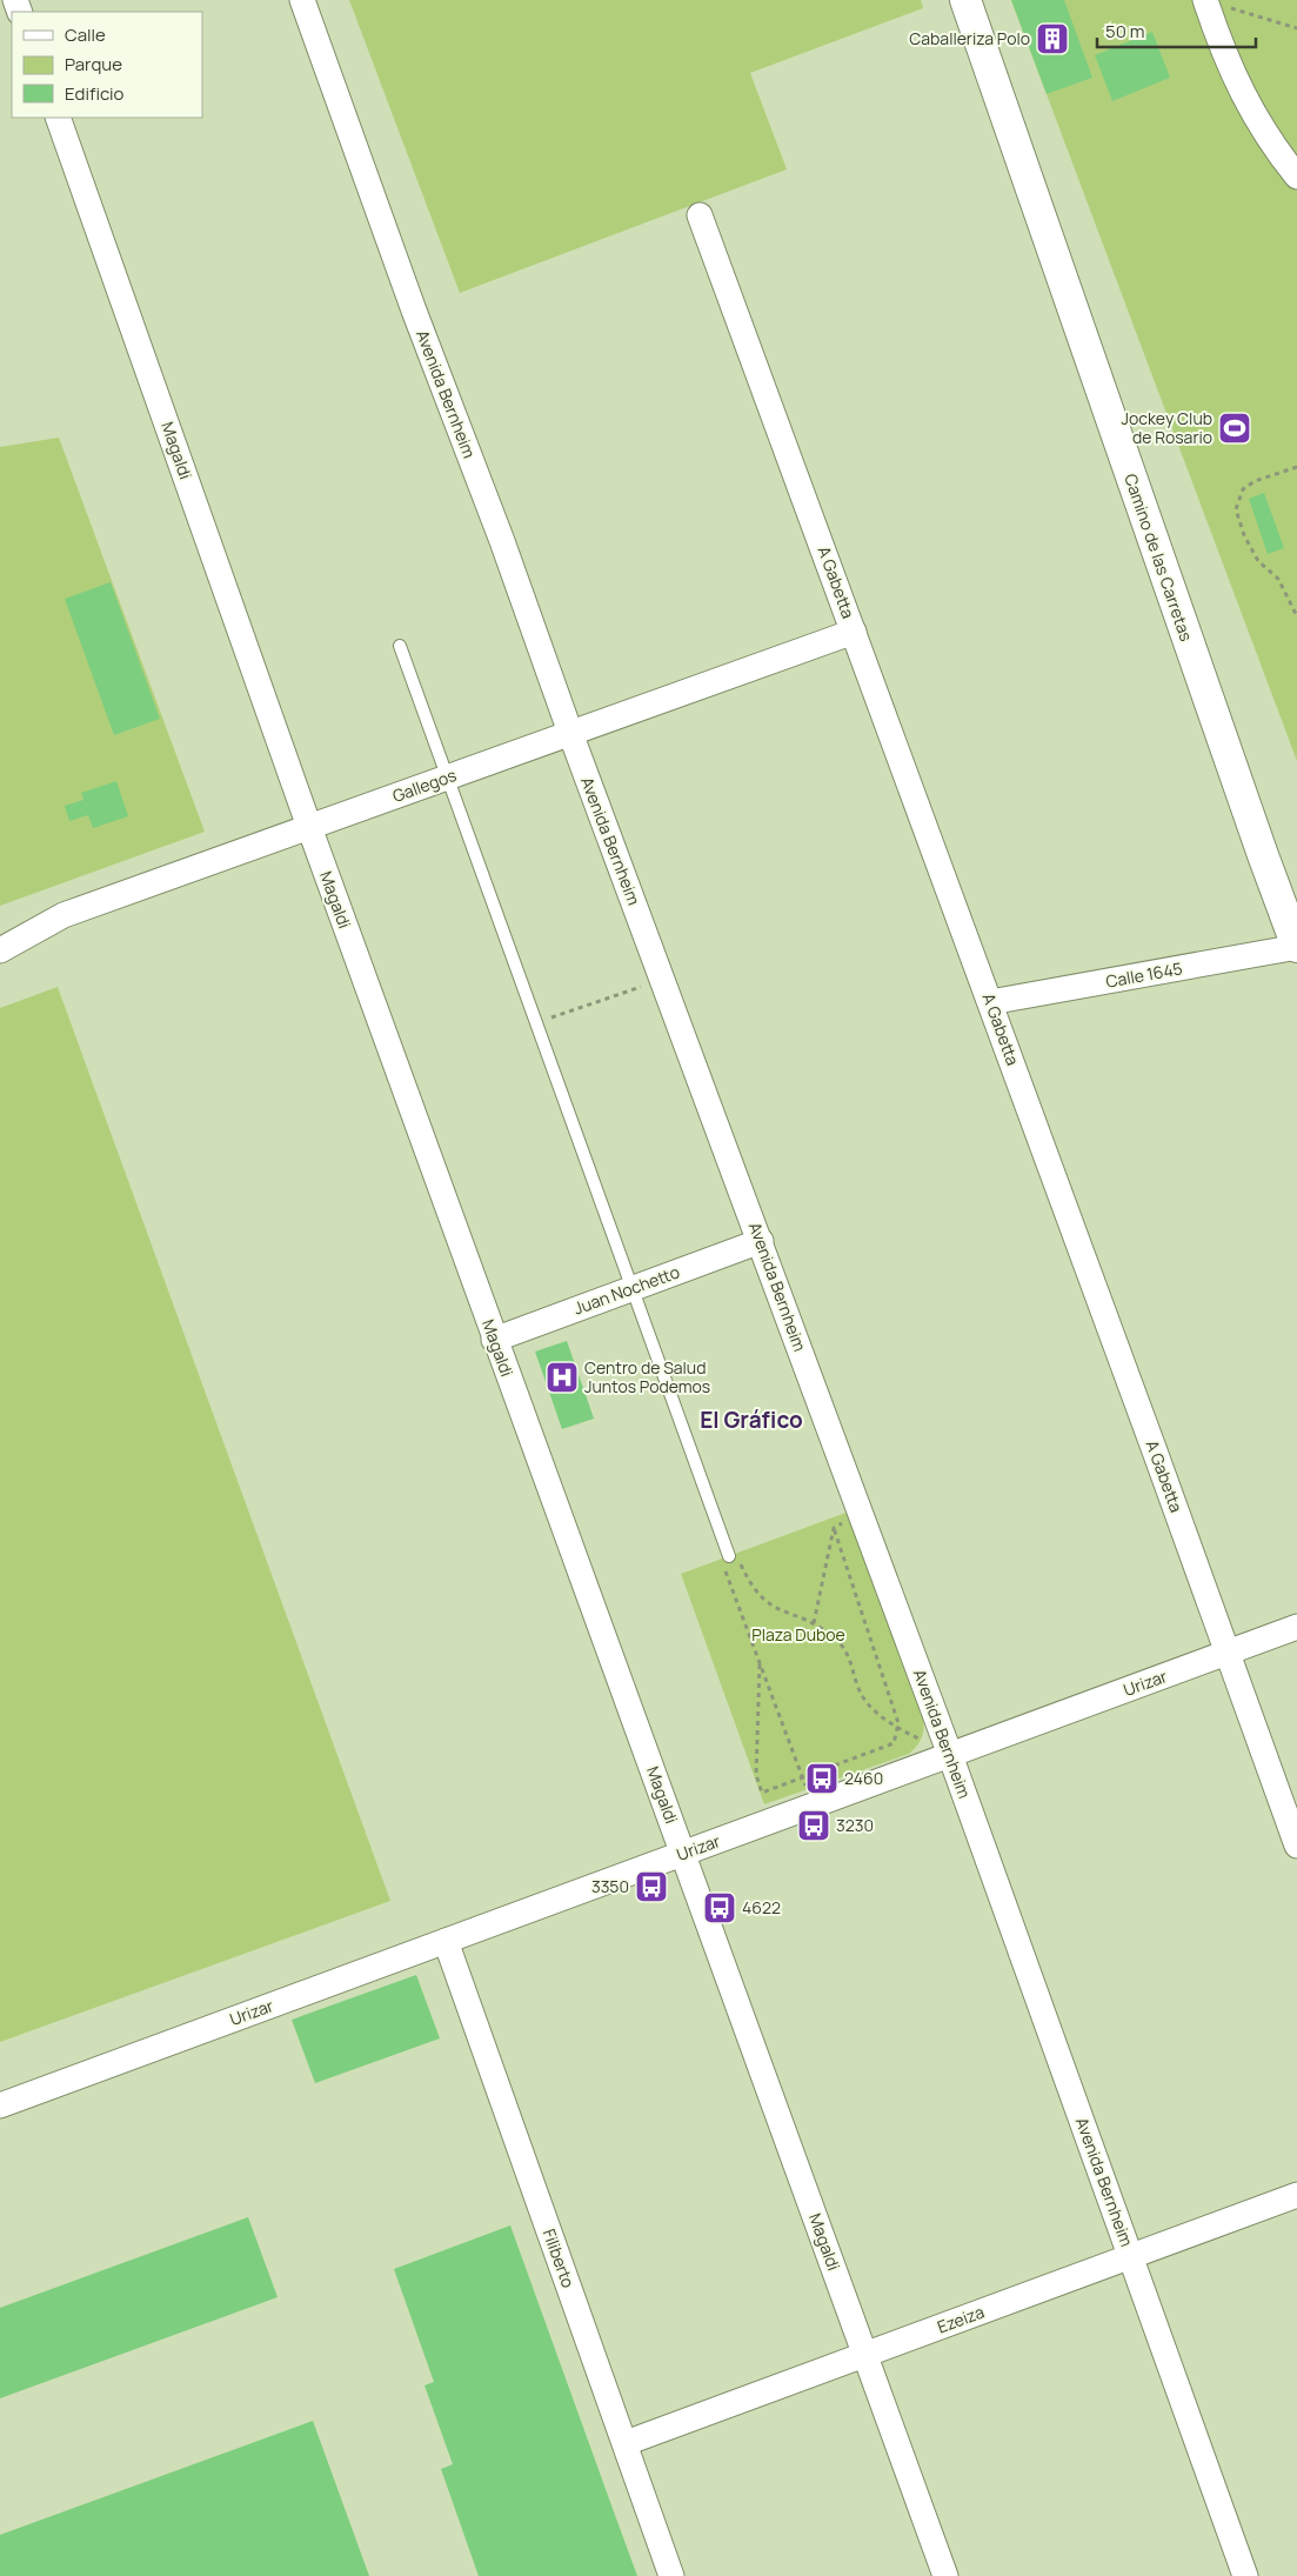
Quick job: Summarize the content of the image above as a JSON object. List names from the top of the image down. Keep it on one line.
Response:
{"streets":{"street":["Avenida Bernheim","Magaldi","Camino de las Carretas","A Gabetta","Gallegos","Calle 1645","Juan Nochetto","Urizar","Filiberto","Ezeiza"]},"crossings":[["Avenida Bernheim","Gallegos"],["Avenida Bernheim","Juan Nochetto"],["Avenida Bernheim","Urizar"],["Avenida Bernheim","Ezeiza"],["Magaldi","Gallegos"],["Magaldi","Juan Nochetto"],["Magaldi","Urizar"],["Magaldi","Ezeiza"],["Camino de las Carretas","Calle 1645"],["A Gabetta","Gallegos"],["A Gabetta","Calle 1645"],["A Gabetta","Urizar"],["Urizar","Filiberto"],["Filiberto","Ezeiza"]],"districts":["El Gráfico"],"parks":["Plaza Duboe"],"places":{"building":["Caballeriza Polo"],"sports":["Jockey Club de Rosario"],"hospital":["Centro de Salud Juntos Podemos"],"bus stop":["2460","3230","3350","4622"]},"legend":["Calle","Parque","Edificio"],"scale_bar":"50 m"}
